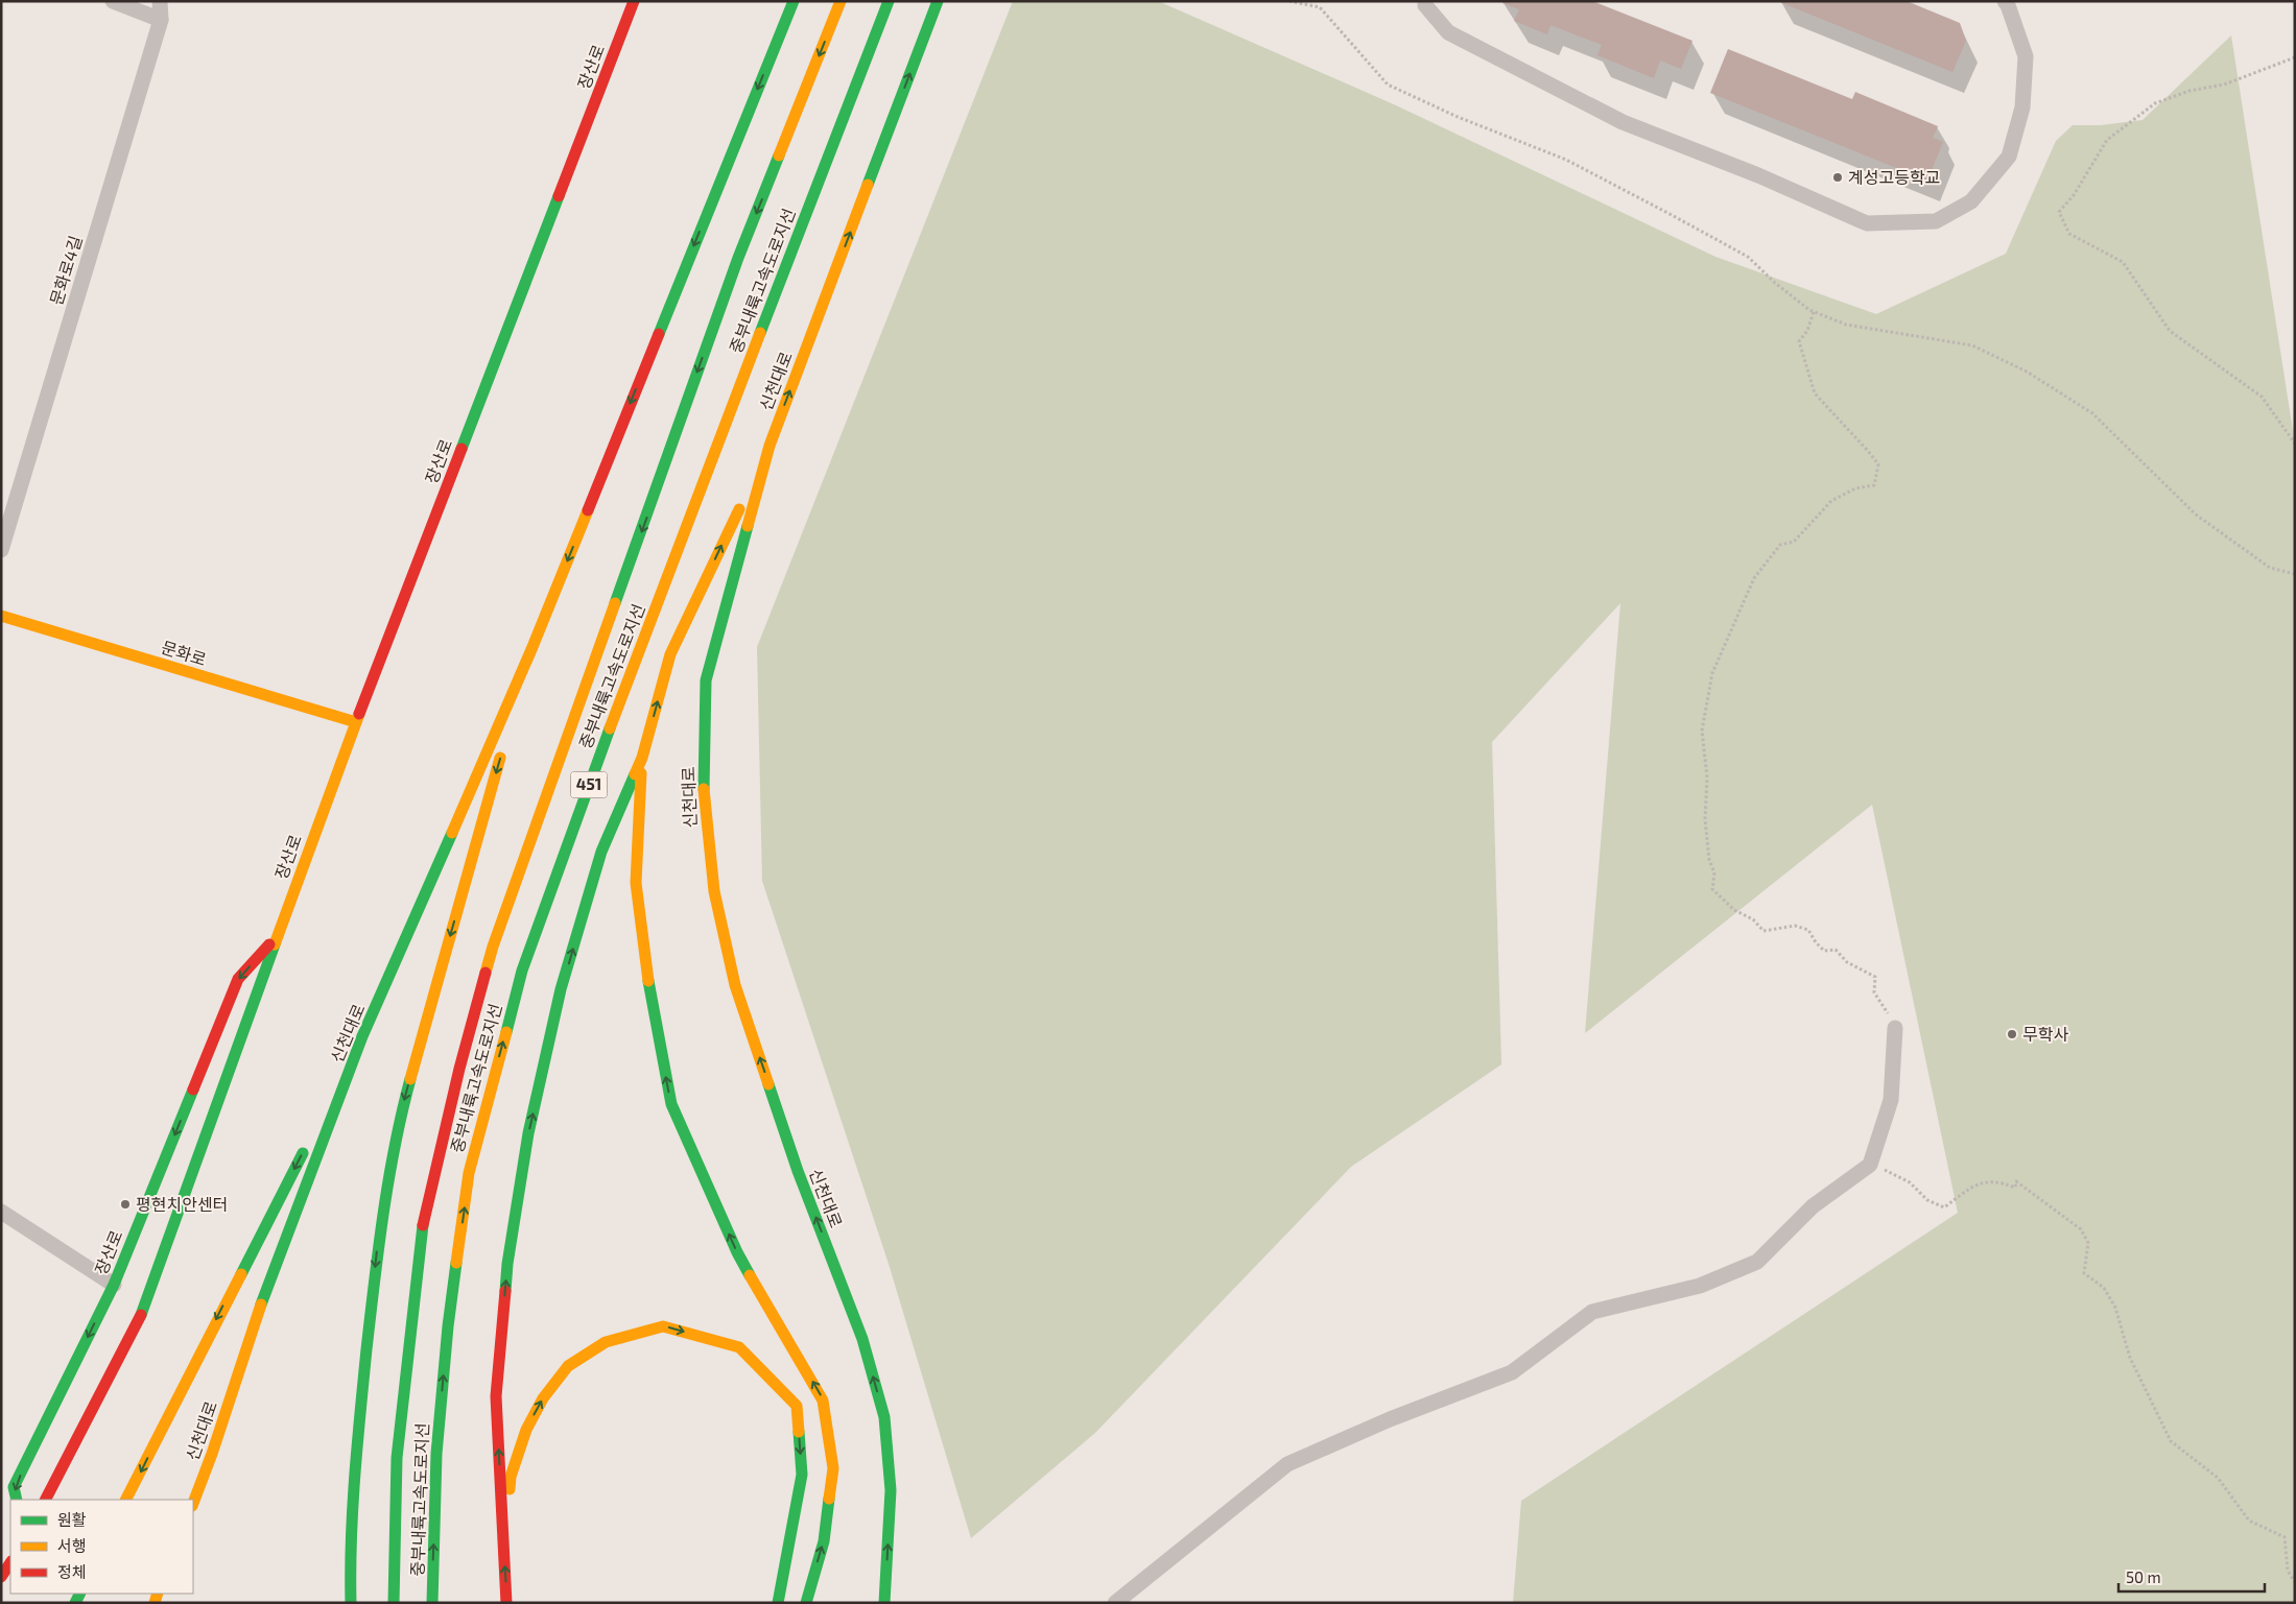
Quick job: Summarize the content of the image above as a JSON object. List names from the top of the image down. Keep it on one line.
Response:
{"streets":{"main road":["장산로","중부내륙고속도로지선","신천대로","문화로","451"],"street":["문화로4길"]},"crossings":[["장산로","문화로"]],"places":["계성고등학교","무학사","평현치안센터"],"legend":["원활","서행","정체"],"scale_bar":"50 m"}
